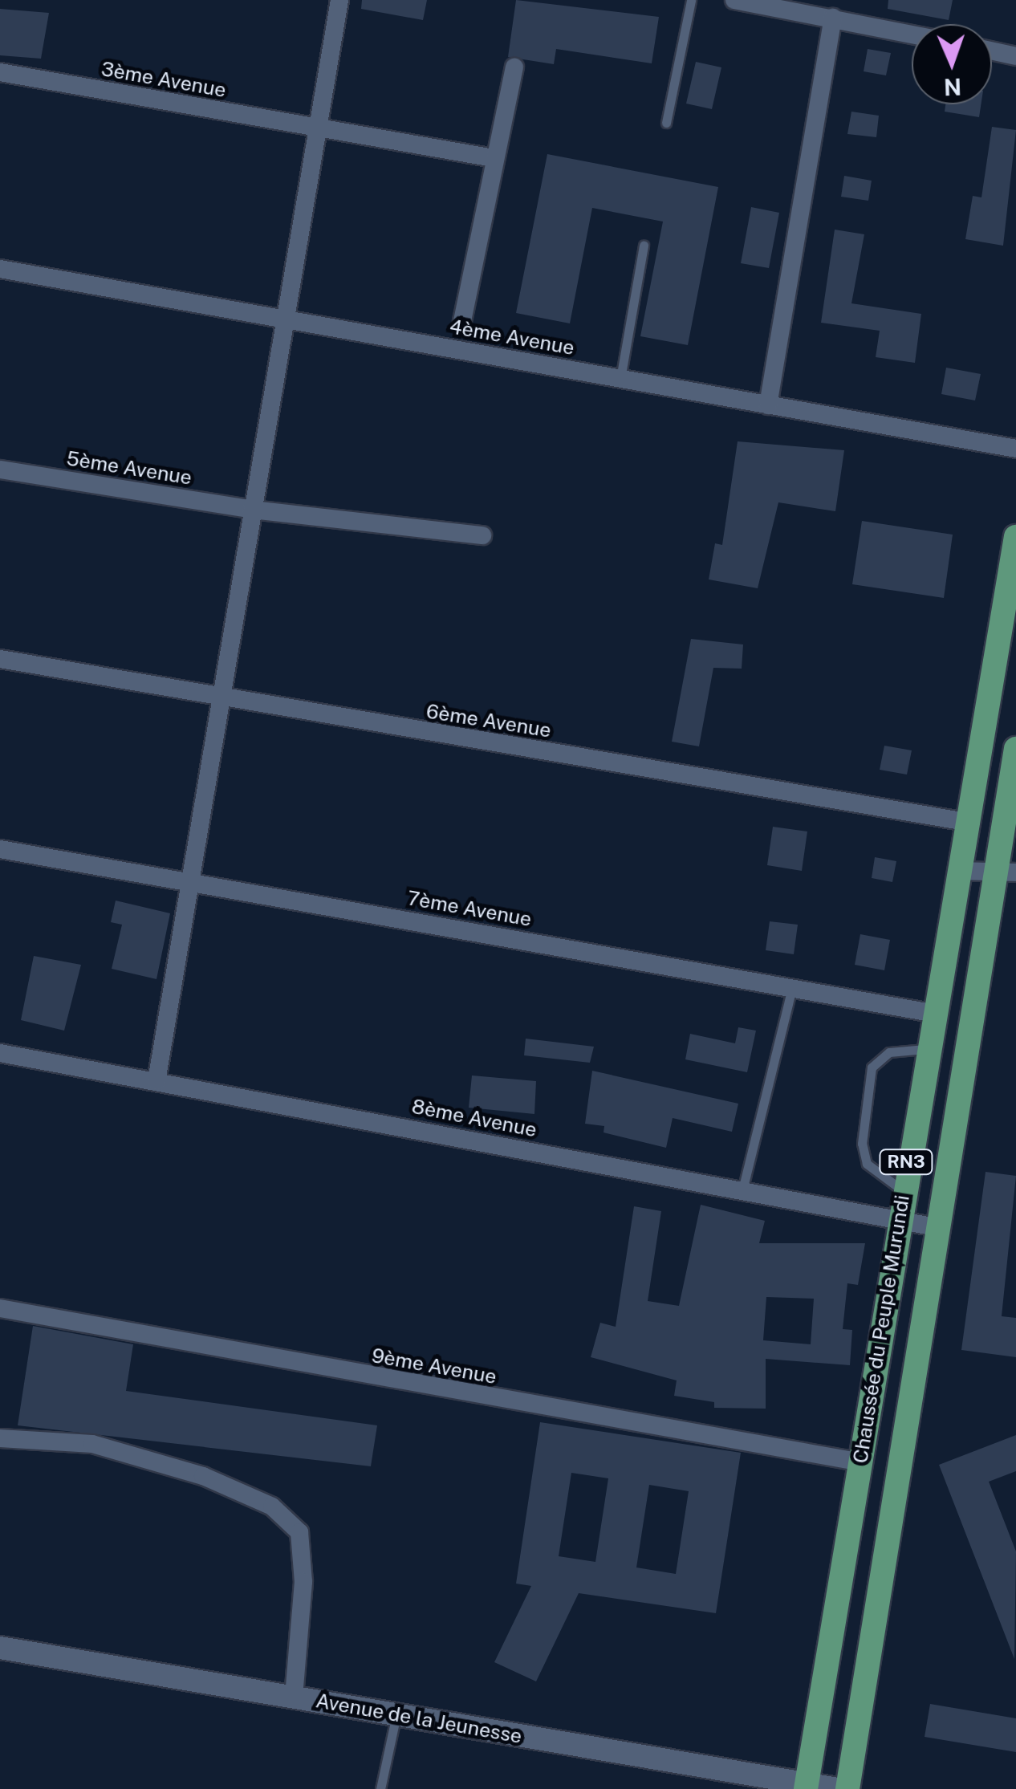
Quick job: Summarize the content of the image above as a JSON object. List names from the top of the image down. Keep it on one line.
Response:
{"streets":{"highway":["RN3","Chaussée du Peuple Murundi"],"street":["3ème Avenue","4ème Avenue","5ème Avenue","6ème Avenue","7ème Avenue","8ème Avenue","9ème Avenue","Avenue de la Jeunesse"]},"crossings":[["6ème Avenue","Chaussée du Peuple Murundi"],["7ème Avenue","Chaussée du Peuple Murundi"],["8ème Avenue","Chaussée du Peuple Murundi"],["Chaussée du Peuple Murundi","9ème Avenue"],["Chaussée du Peuple Murundi","Avenue de la Jeunesse"]],"north":"bottom"}
